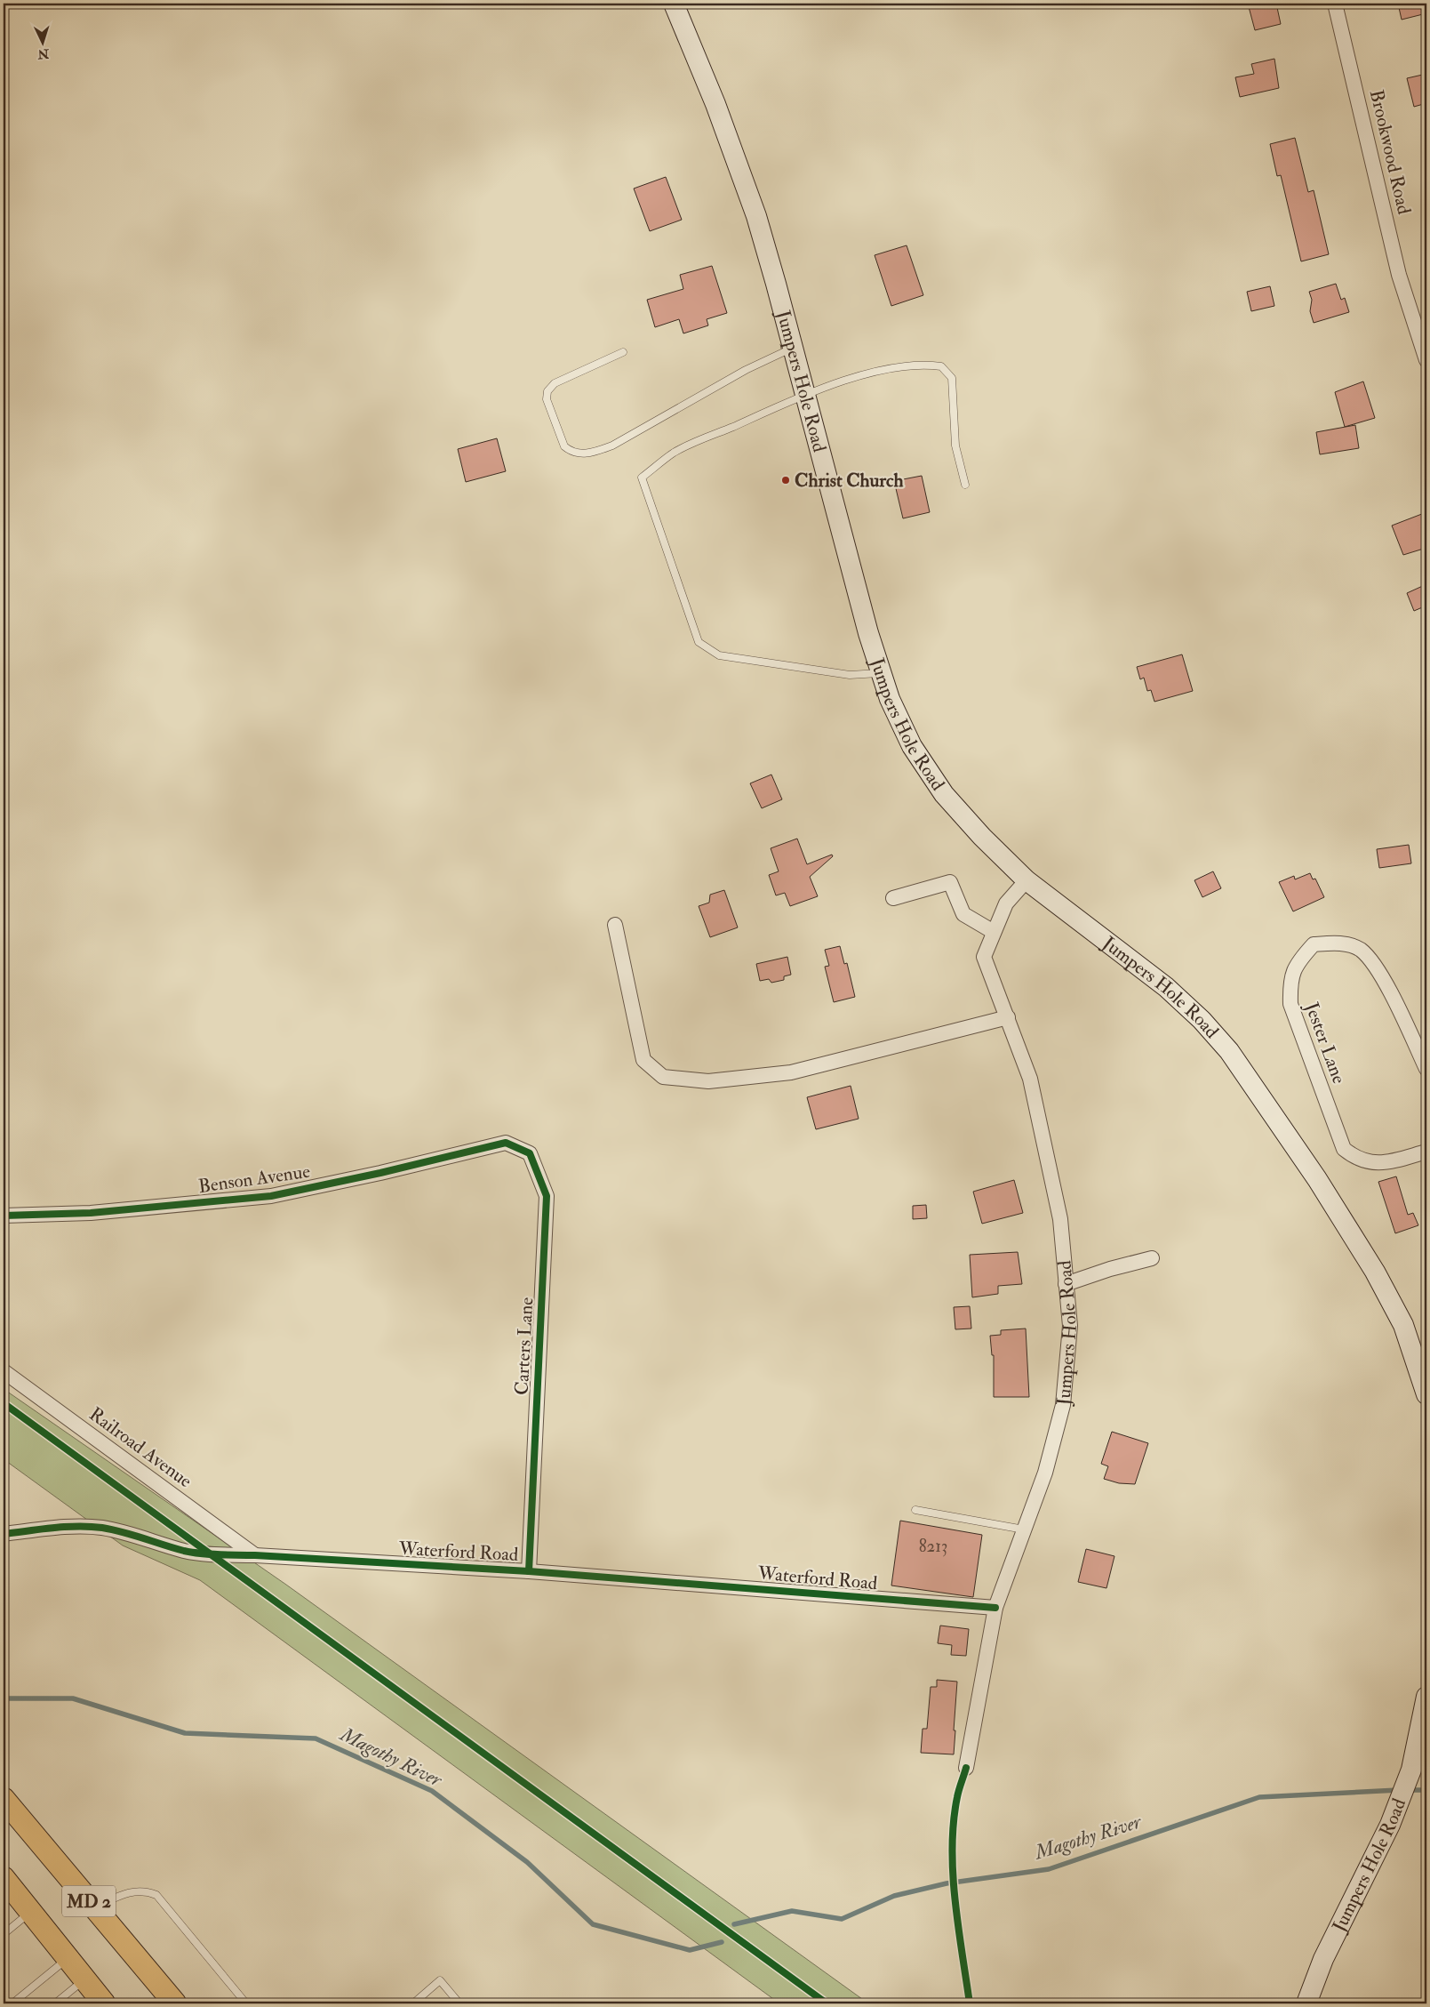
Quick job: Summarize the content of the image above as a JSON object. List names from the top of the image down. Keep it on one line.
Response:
{"streets":{"main road":["Jumpers Hole Road","MD 2"],"street":["Brookwood Road","Jester Lane","Benson Avenue","Carters Lane","Railroad Avenue","Waterford Road"]},"crossings":[["Jumpers Hole Road","Waterford Road"],["Benson Avenue","Carters Lane"],["Carters Lane","Waterford Road"],["Railroad Avenue","Waterford Road"]],"water":["Magothy River"],"places":["Christ Church"],"house_numbers":["8213"],"north":"bottom"}
